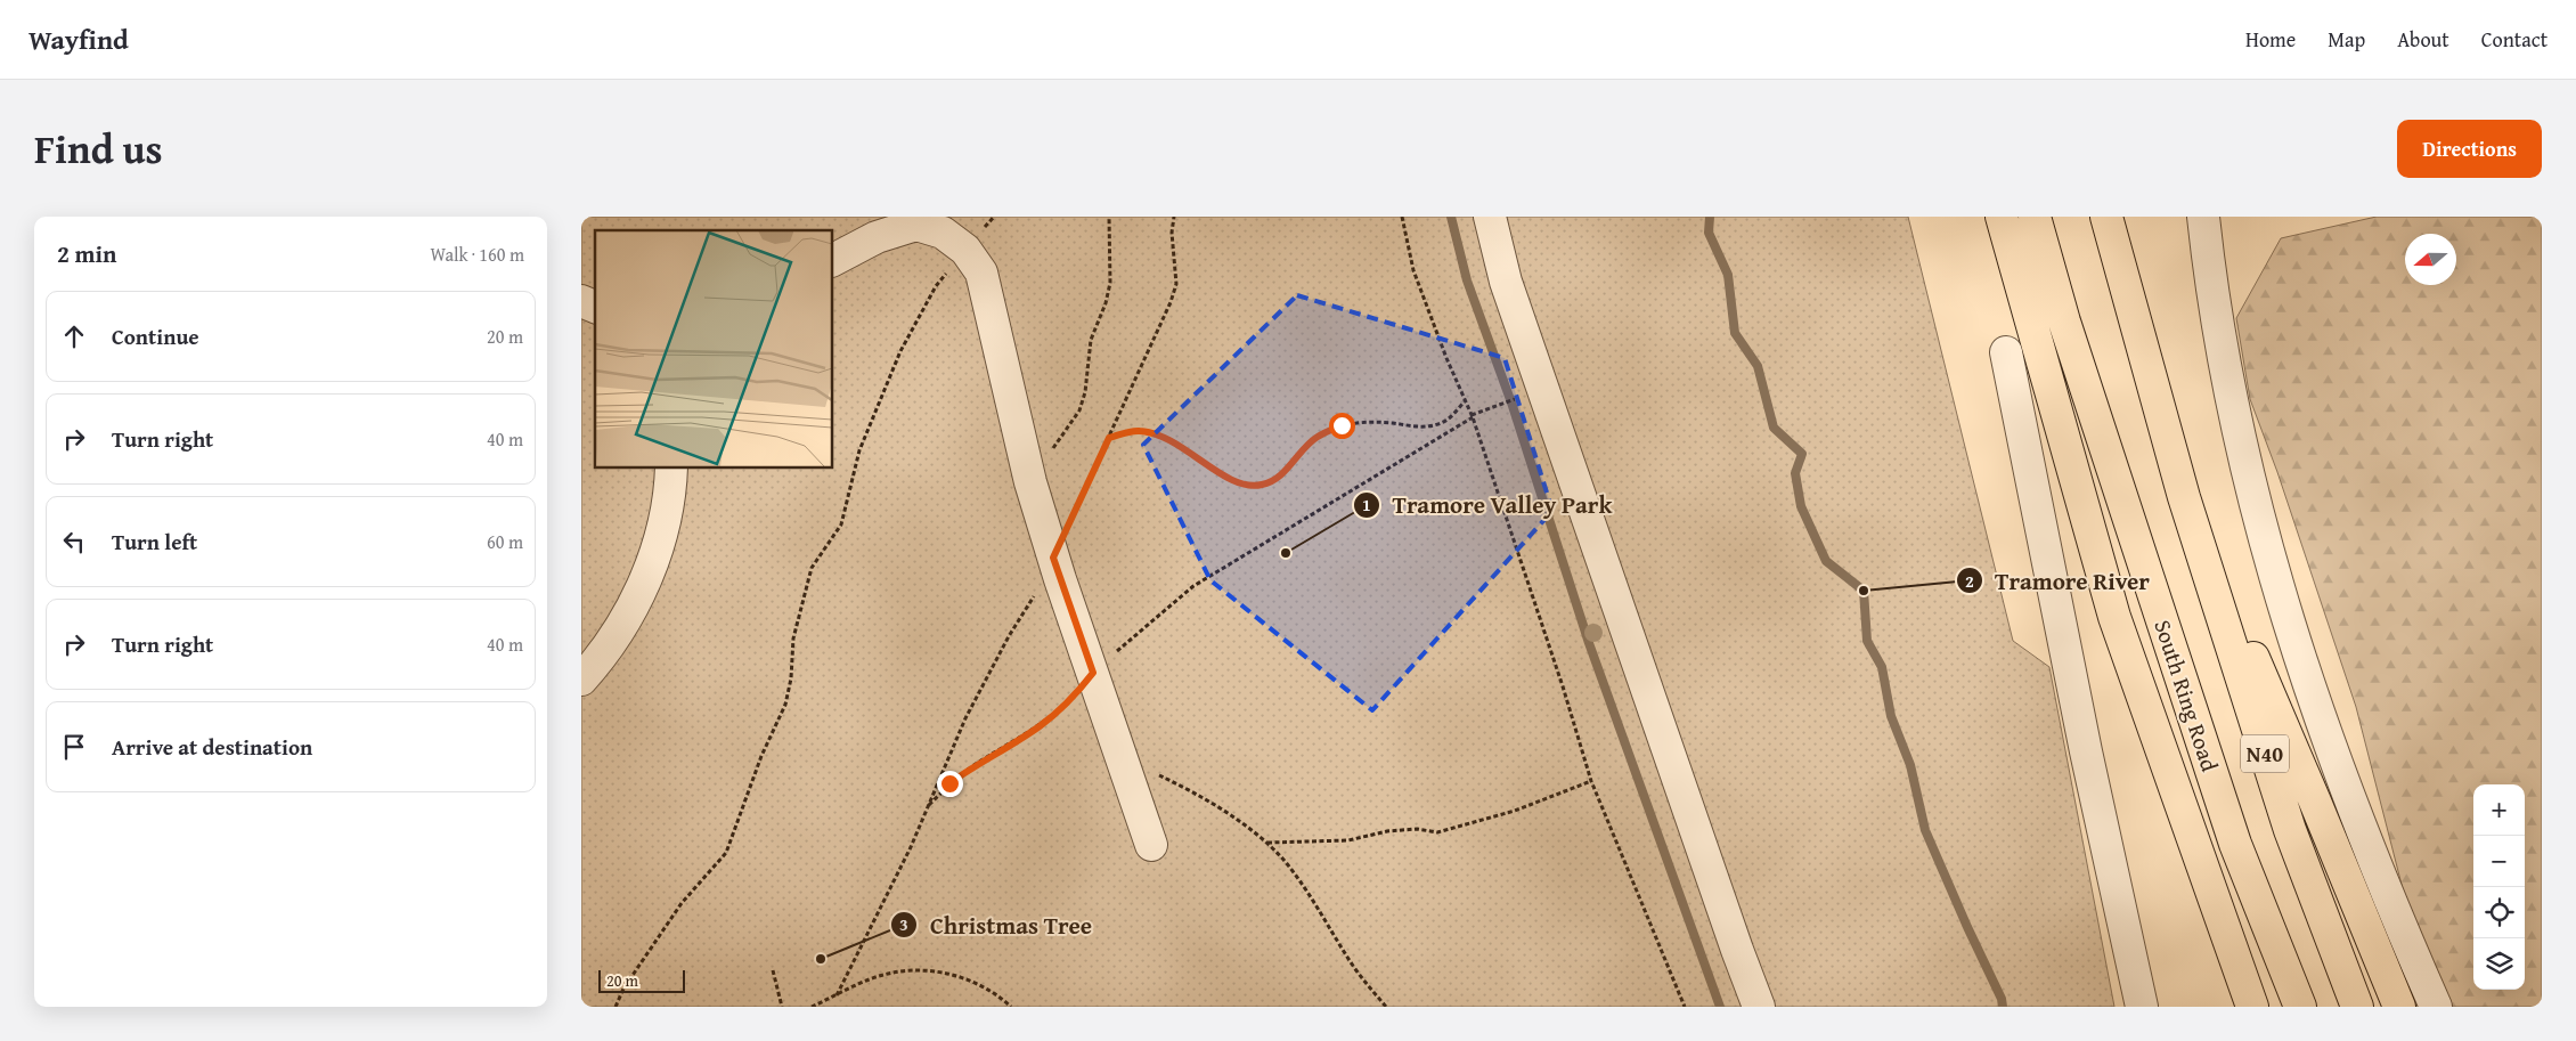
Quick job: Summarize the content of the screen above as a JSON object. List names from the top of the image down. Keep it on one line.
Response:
{"streets":{"highway":["South Ring Road","N40"]},"places":["Tramore Valley Park","Tramore River","Christmas Tree"],"scale_bar":"20 m","north":"left","page":{"header":"Wayfind","nav":["Home","Map","About","Contact"],"title":"Find us","buttons":"Directions","heading":["2 min","Walk · 160 m"],"list":[["Continue","20 m"],["Turn right","40 m"],["Turn left","60 m"],["Turn right","40 m"],"Arrive at destination"],"map_buttons":["+","−"],"scale":"20 m"}}
